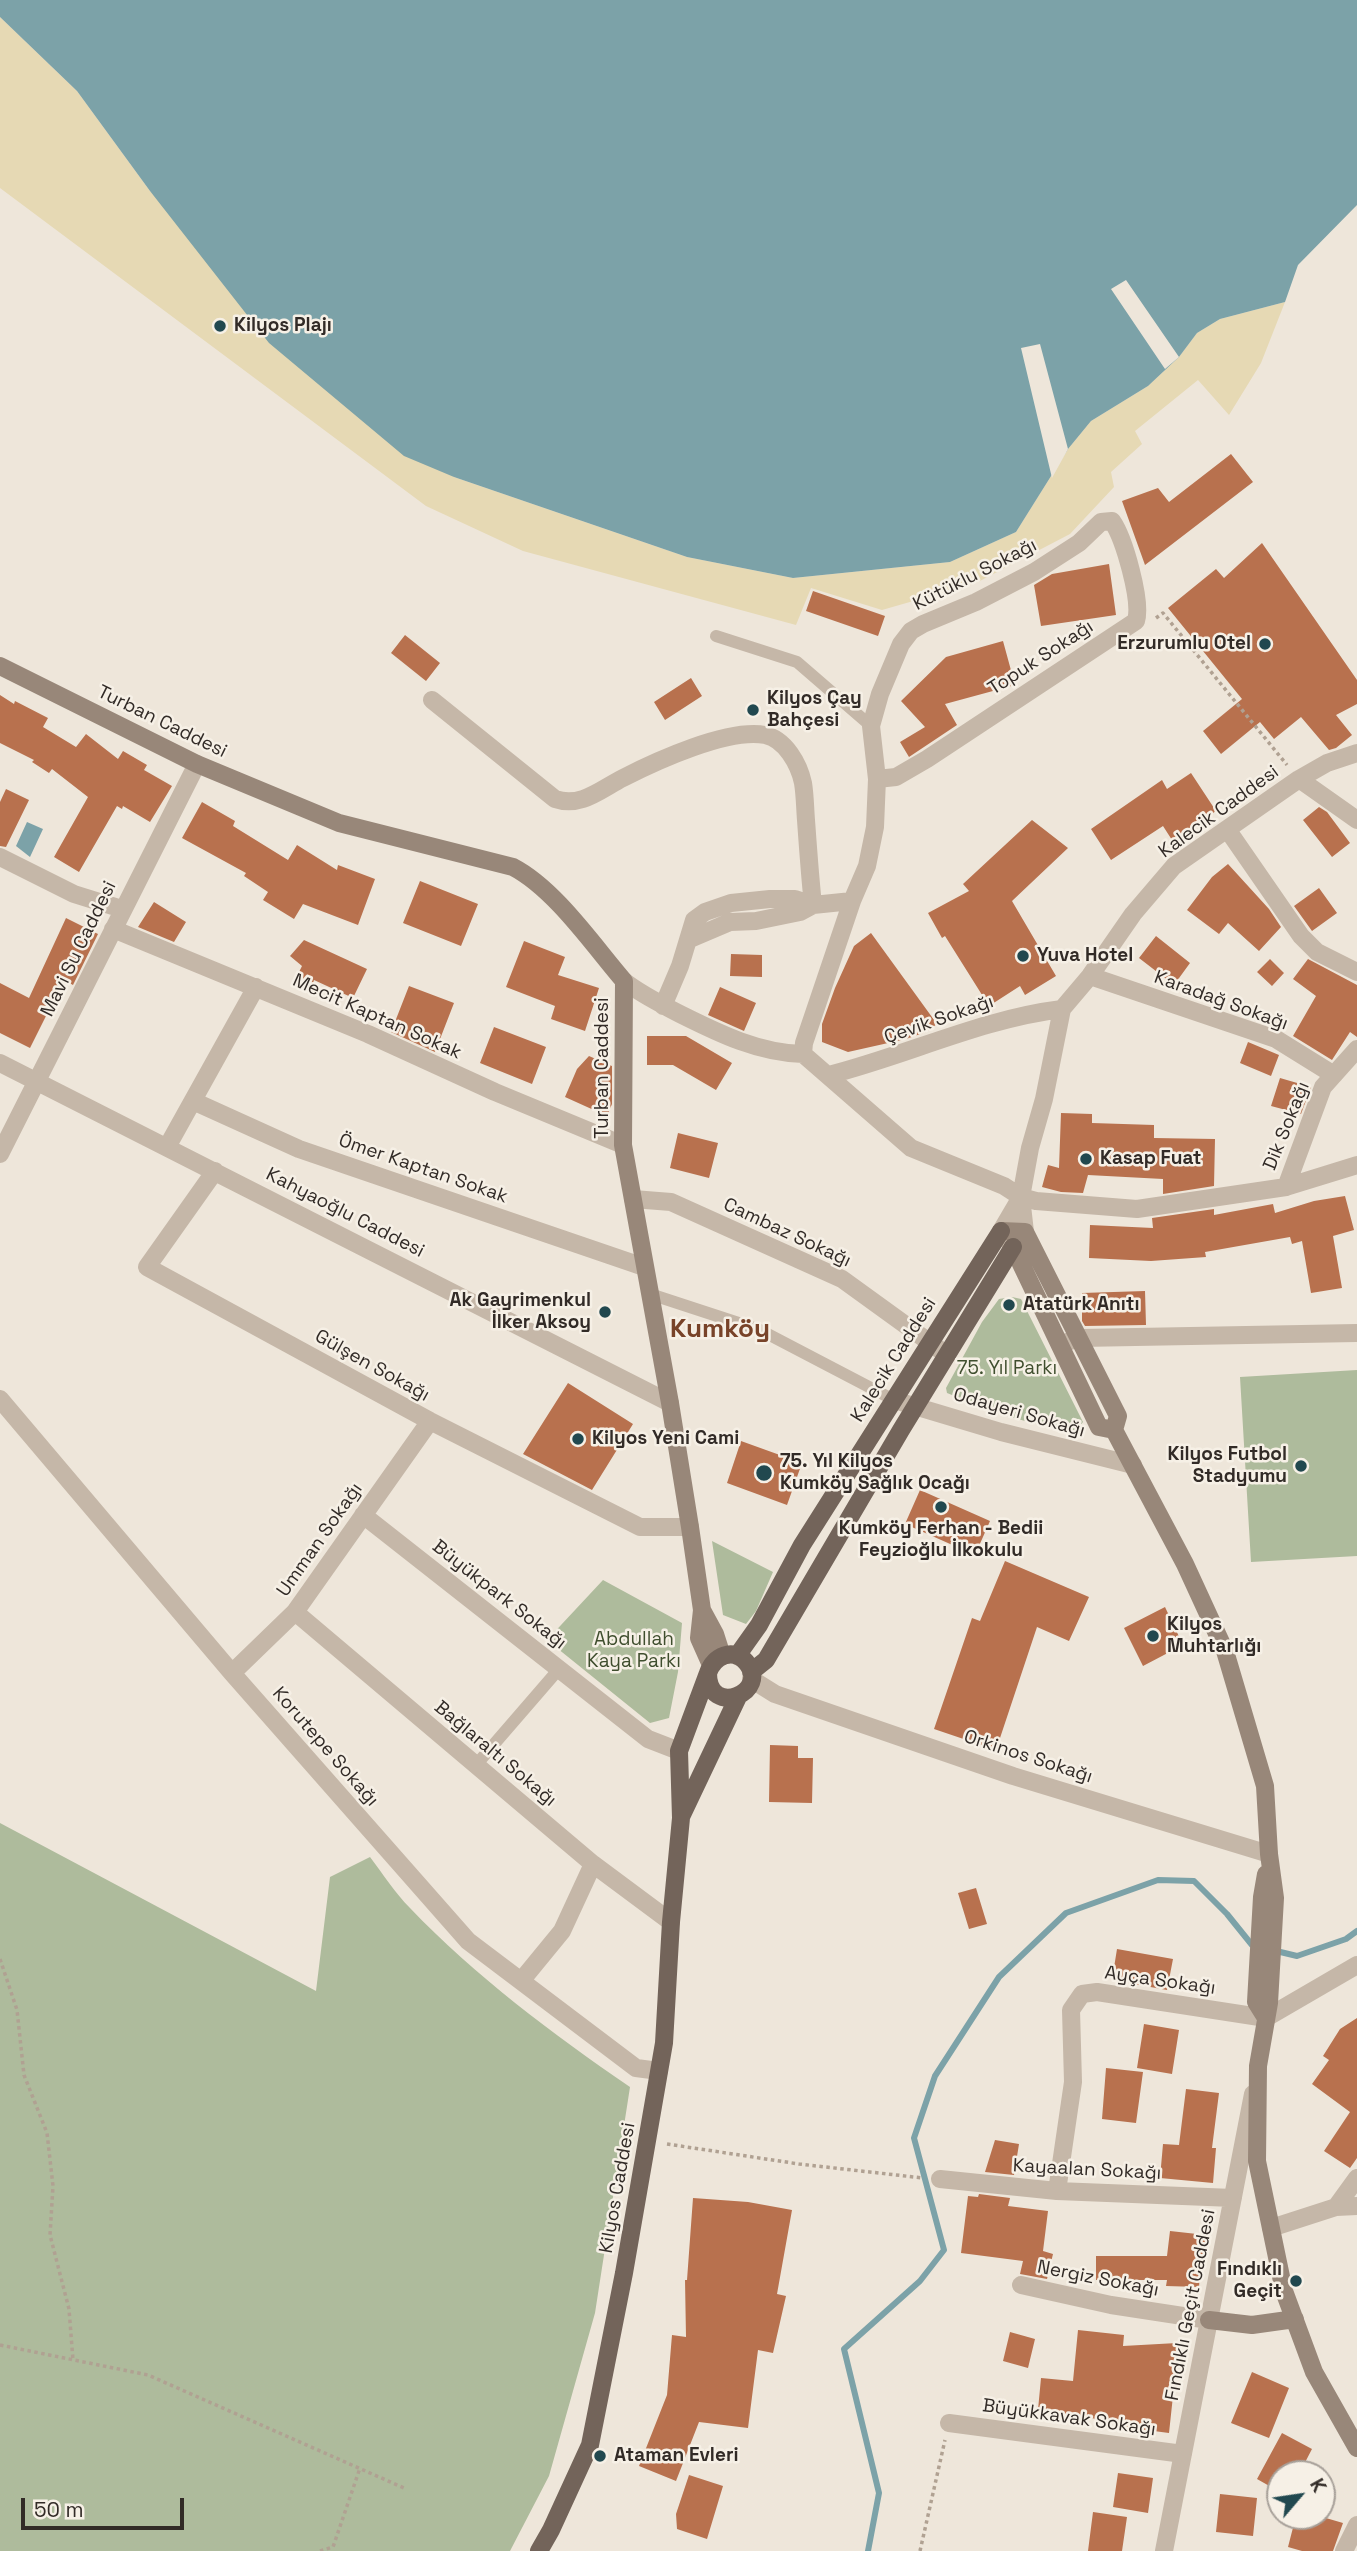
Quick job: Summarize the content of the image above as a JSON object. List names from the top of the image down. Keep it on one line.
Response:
{"streets":{"main road":["Kalecik Caddesi","Kilyos Caddesi"],"street":["Kütüklu Sokağı","Topuk Sokağı","Turban Caddesi","Mavi Su Caddesi","Karadağ Sokağı","Mecit Kaptan Sokak","Çevik Sokağı","Dik Sokağı","Ömer Kaptan Sokak","Kahyaoğlu Caddesi","Cambaz Sokağı","Gülşen Sokağı","Odayeri Sokağı","Umman Sokağı","Büyükpark Sokağı","Korutepe Sokağı","Bağlaraltı Sokağı","Orkinos Sokağı","Ayça Sokağı","Kayaalan Sokağı","Nergiz Sokağı","Fındıklı Geçit Caddesi","Büyükkavak Sokağı"]},"crossings":[["Kütüklu Sokağı","Topuk Sokağı"],["Turban Caddesi","Kalecik Caddesi"],["Turban Caddesi","Mavi Su Caddesi"],["Turban Caddesi","Mecit Kaptan Sokak"],["Turban Caddesi","Ömer Kaptan Sokak"],["Turban Caddesi","Kahyaoğlu Caddesi"],["Turban Caddesi","Cambaz Sokağı"],["Turban Caddesi","Gülşen Sokağı"],["Kalecik Caddesi","Karadağ Sokağı"],["Kalecik Caddesi","Çevik Sokağı"],["Kalecik Caddesi","Cambaz Sokağı"],["Kalecik Caddesi","Odayeri Sokağı"],["Kalecik Caddesi","Büyükpark Sokağı"],["Mavi Su Caddesi","Mecit Kaptan Sokak"],["Mavi Su Caddesi","Kahyaoğlu Caddesi"],["Karadağ Sokağı","Dik Sokağı"],["Kahyaoğlu Caddesi","Gülşen Sokağı"],["Gülşen Sokağı","Umman Sokağı"],["Umman Sokağı","Büyükpark Sokağı"],["Umman Sokağı","Korutepe Sokağı"],["Umman Sokağı","Bağlaraltı Sokağı"],["Korutepe Sokağı","Kilyos Caddesi"],["Bağlaraltı Sokağı","Kilyos Caddesi"],["Ayça Sokağı","Kayaalan Sokağı"],["Kayaalan Sokağı","Fındıklı Geçit Caddesi"],["Nergiz Sokağı","Fındıklı Geçit Caddesi"],["Fındıklı Geçit Caddesi","Büyükkavak Sokağı"]],"districts":["Kumköy"],"parks":["75. Yıl Parkı","Abdullah Kaya Parkı"],"places":["Kilyos Plajı","Erzurumlu Otel","Kilyos Çay Bahçesi","Yuva Hotel","Kasap Fuat","Atatürk Anıtı","Ak Gayrimenkul İlker Aksoy","Kilyos Yeni Cami","Kilyos Futbol Stadyumu","75. Yıl Kilyos Kumköy Sağlık Ocağı","Kumköy Ferhan - Bedii Feyzioğlu İlkokulu","Kilyos Muhtarlığı","Fındıklı Geçit","Ataman Evleri"],"scale_bar":"50 m","north":"top right"}
